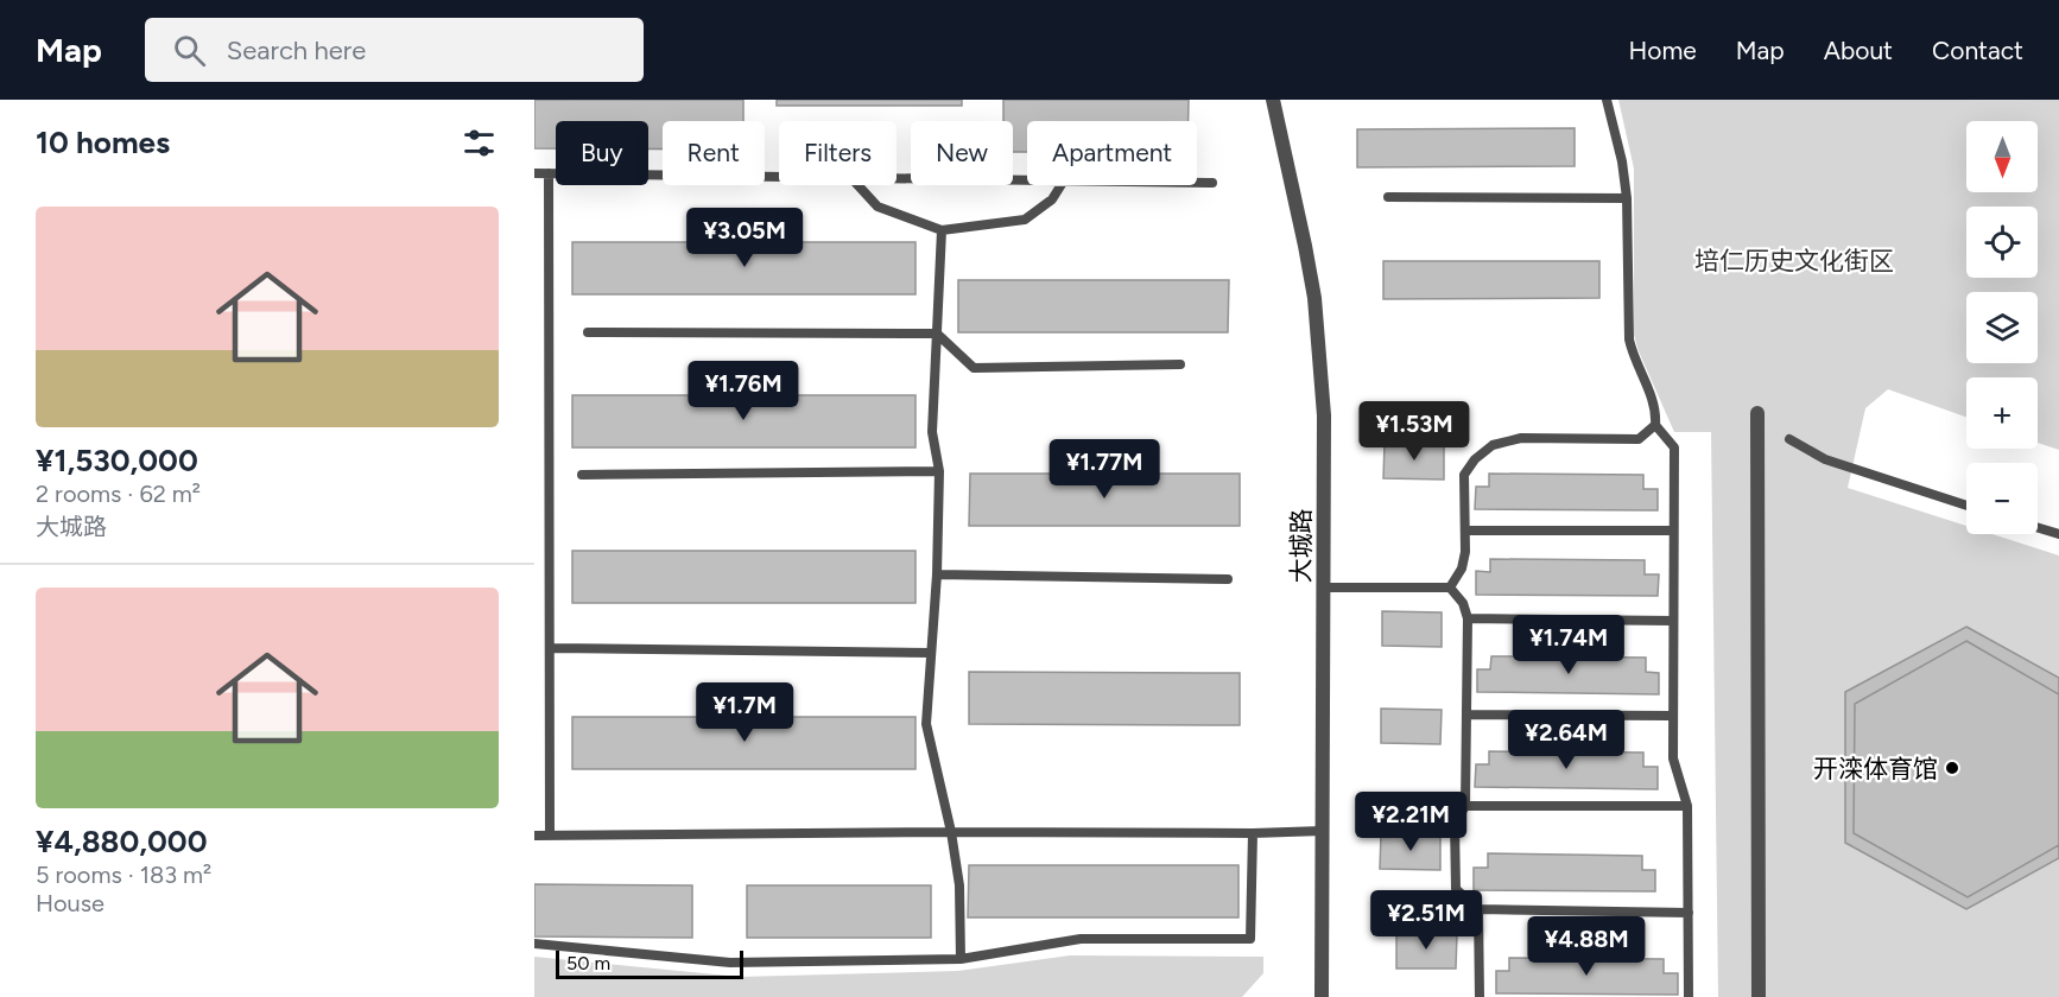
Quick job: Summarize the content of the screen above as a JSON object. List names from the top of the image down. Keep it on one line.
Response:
{"streets":{"street":["大城路"]},"parks":["培仁历史文化街区"],"places":["开滦体育馆"],"scale_bar":"50 m","north":"bottom","page":{"header":"Map","search":"Search here","nav":["Home","Map","About","Contact"],"heading":"10 homes","map_buttons":["+","−"],"chip":["Buy","Rent","Filters","New","Apartment"],"list":[{"name":"¥1,530,000","note":"2 rooms · 62 m² · 大城路"},{"name":"¥4,880,000","note":"5 rooms · 183 m² · House"}],"price":["¥3.05M","¥1.76M","¥1.53M","¥1.77M","¥1.74M","¥1.7M","¥2.64M","¥2.21M","¥2.51M","¥4.88M"],"scale":"50 m"}}
